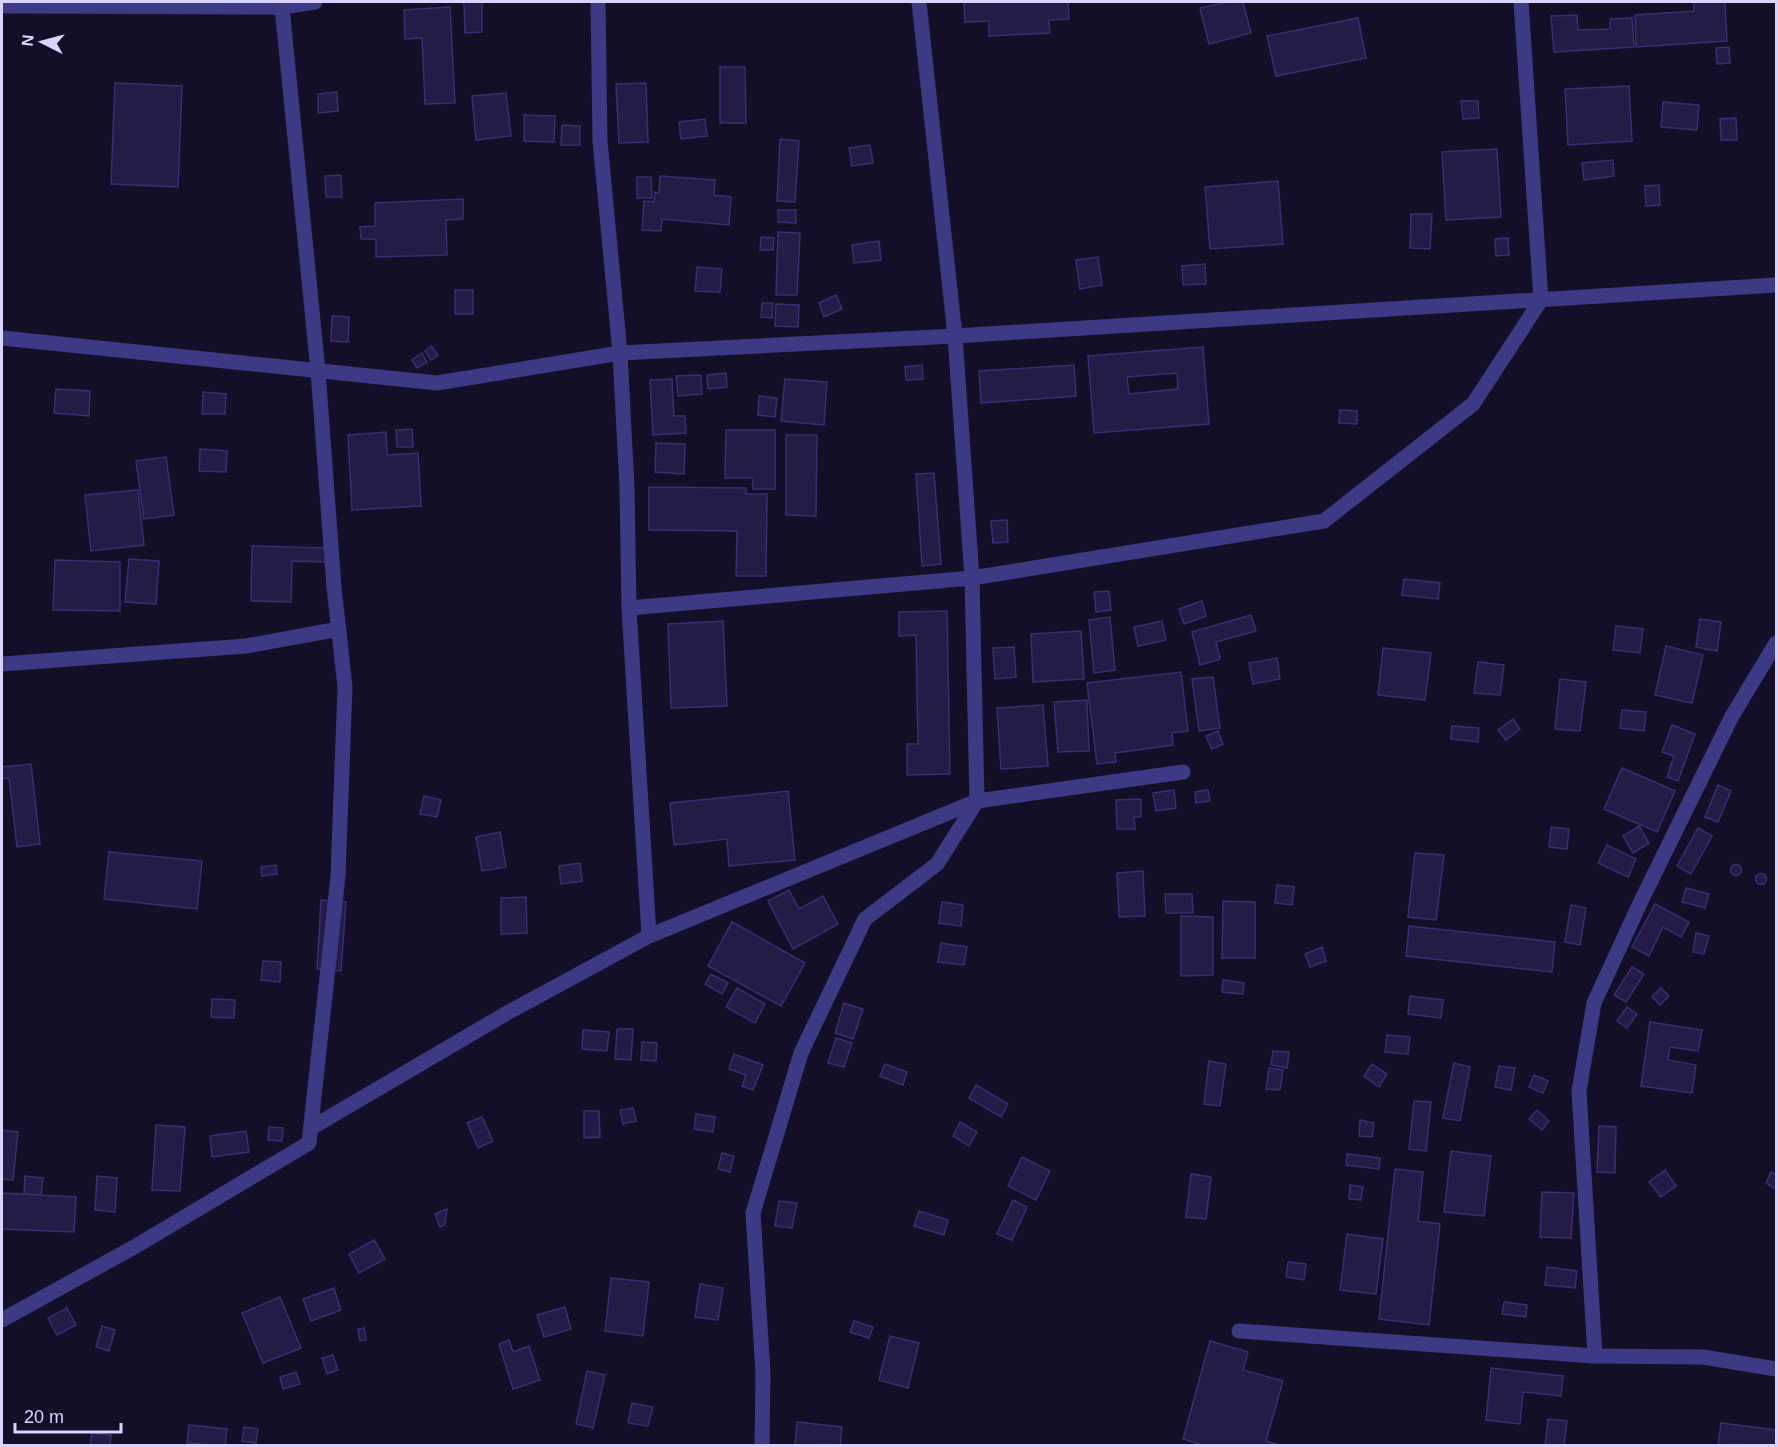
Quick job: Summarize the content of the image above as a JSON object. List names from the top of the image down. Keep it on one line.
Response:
{"scale_bar":"20 m","north":"left"}
